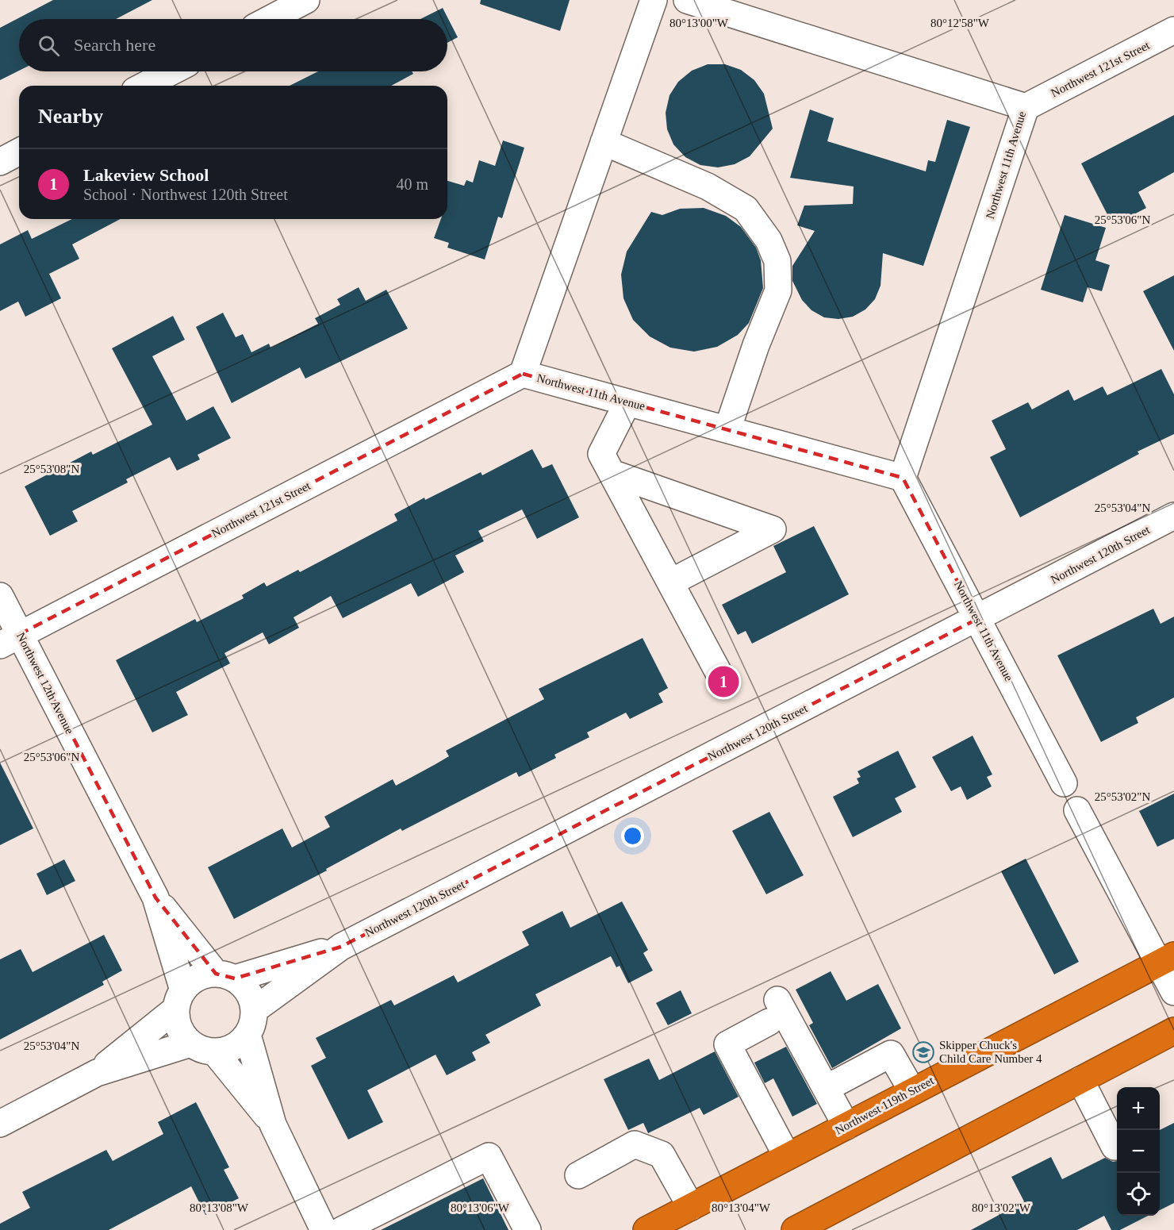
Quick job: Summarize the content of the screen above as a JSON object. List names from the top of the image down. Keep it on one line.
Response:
{"streets":{"highway":["Northwest 119th Street"],"street":["Northwest 121st Street","Northwest 11th Avenue","Northwest 120th Street","Northwest 12th Avenue"]},"crossings":[["Northwest 121st Street","Northwest 11th Avenue"],["Northwest 121st Street","Northwest 12th Avenue"],["Northwest 11th Avenue","Northwest 120th Street"],["Northwest 120th Street","Northwest 12th Avenue"]],"places":{"school or university":["Skipper Chuck's Child Care Number 4"]},"page":{"search":"Search here","heading":"Nearby","list":[{"mark":"1","name":"Lakeview School","note":"School · Northwest 120th Street","value":"40 m"}],"pins":"1","map_buttons":["+","−"]},"coordinates":["80°13'00\"W","80°12'58\"W","25°53'06\"N","25°53'08\"N","25°53'04\"N","25°53'02\"N","80°13'08\"W","80°13'06\"W","80°13'04\"W","80°13'02\"W"]}
